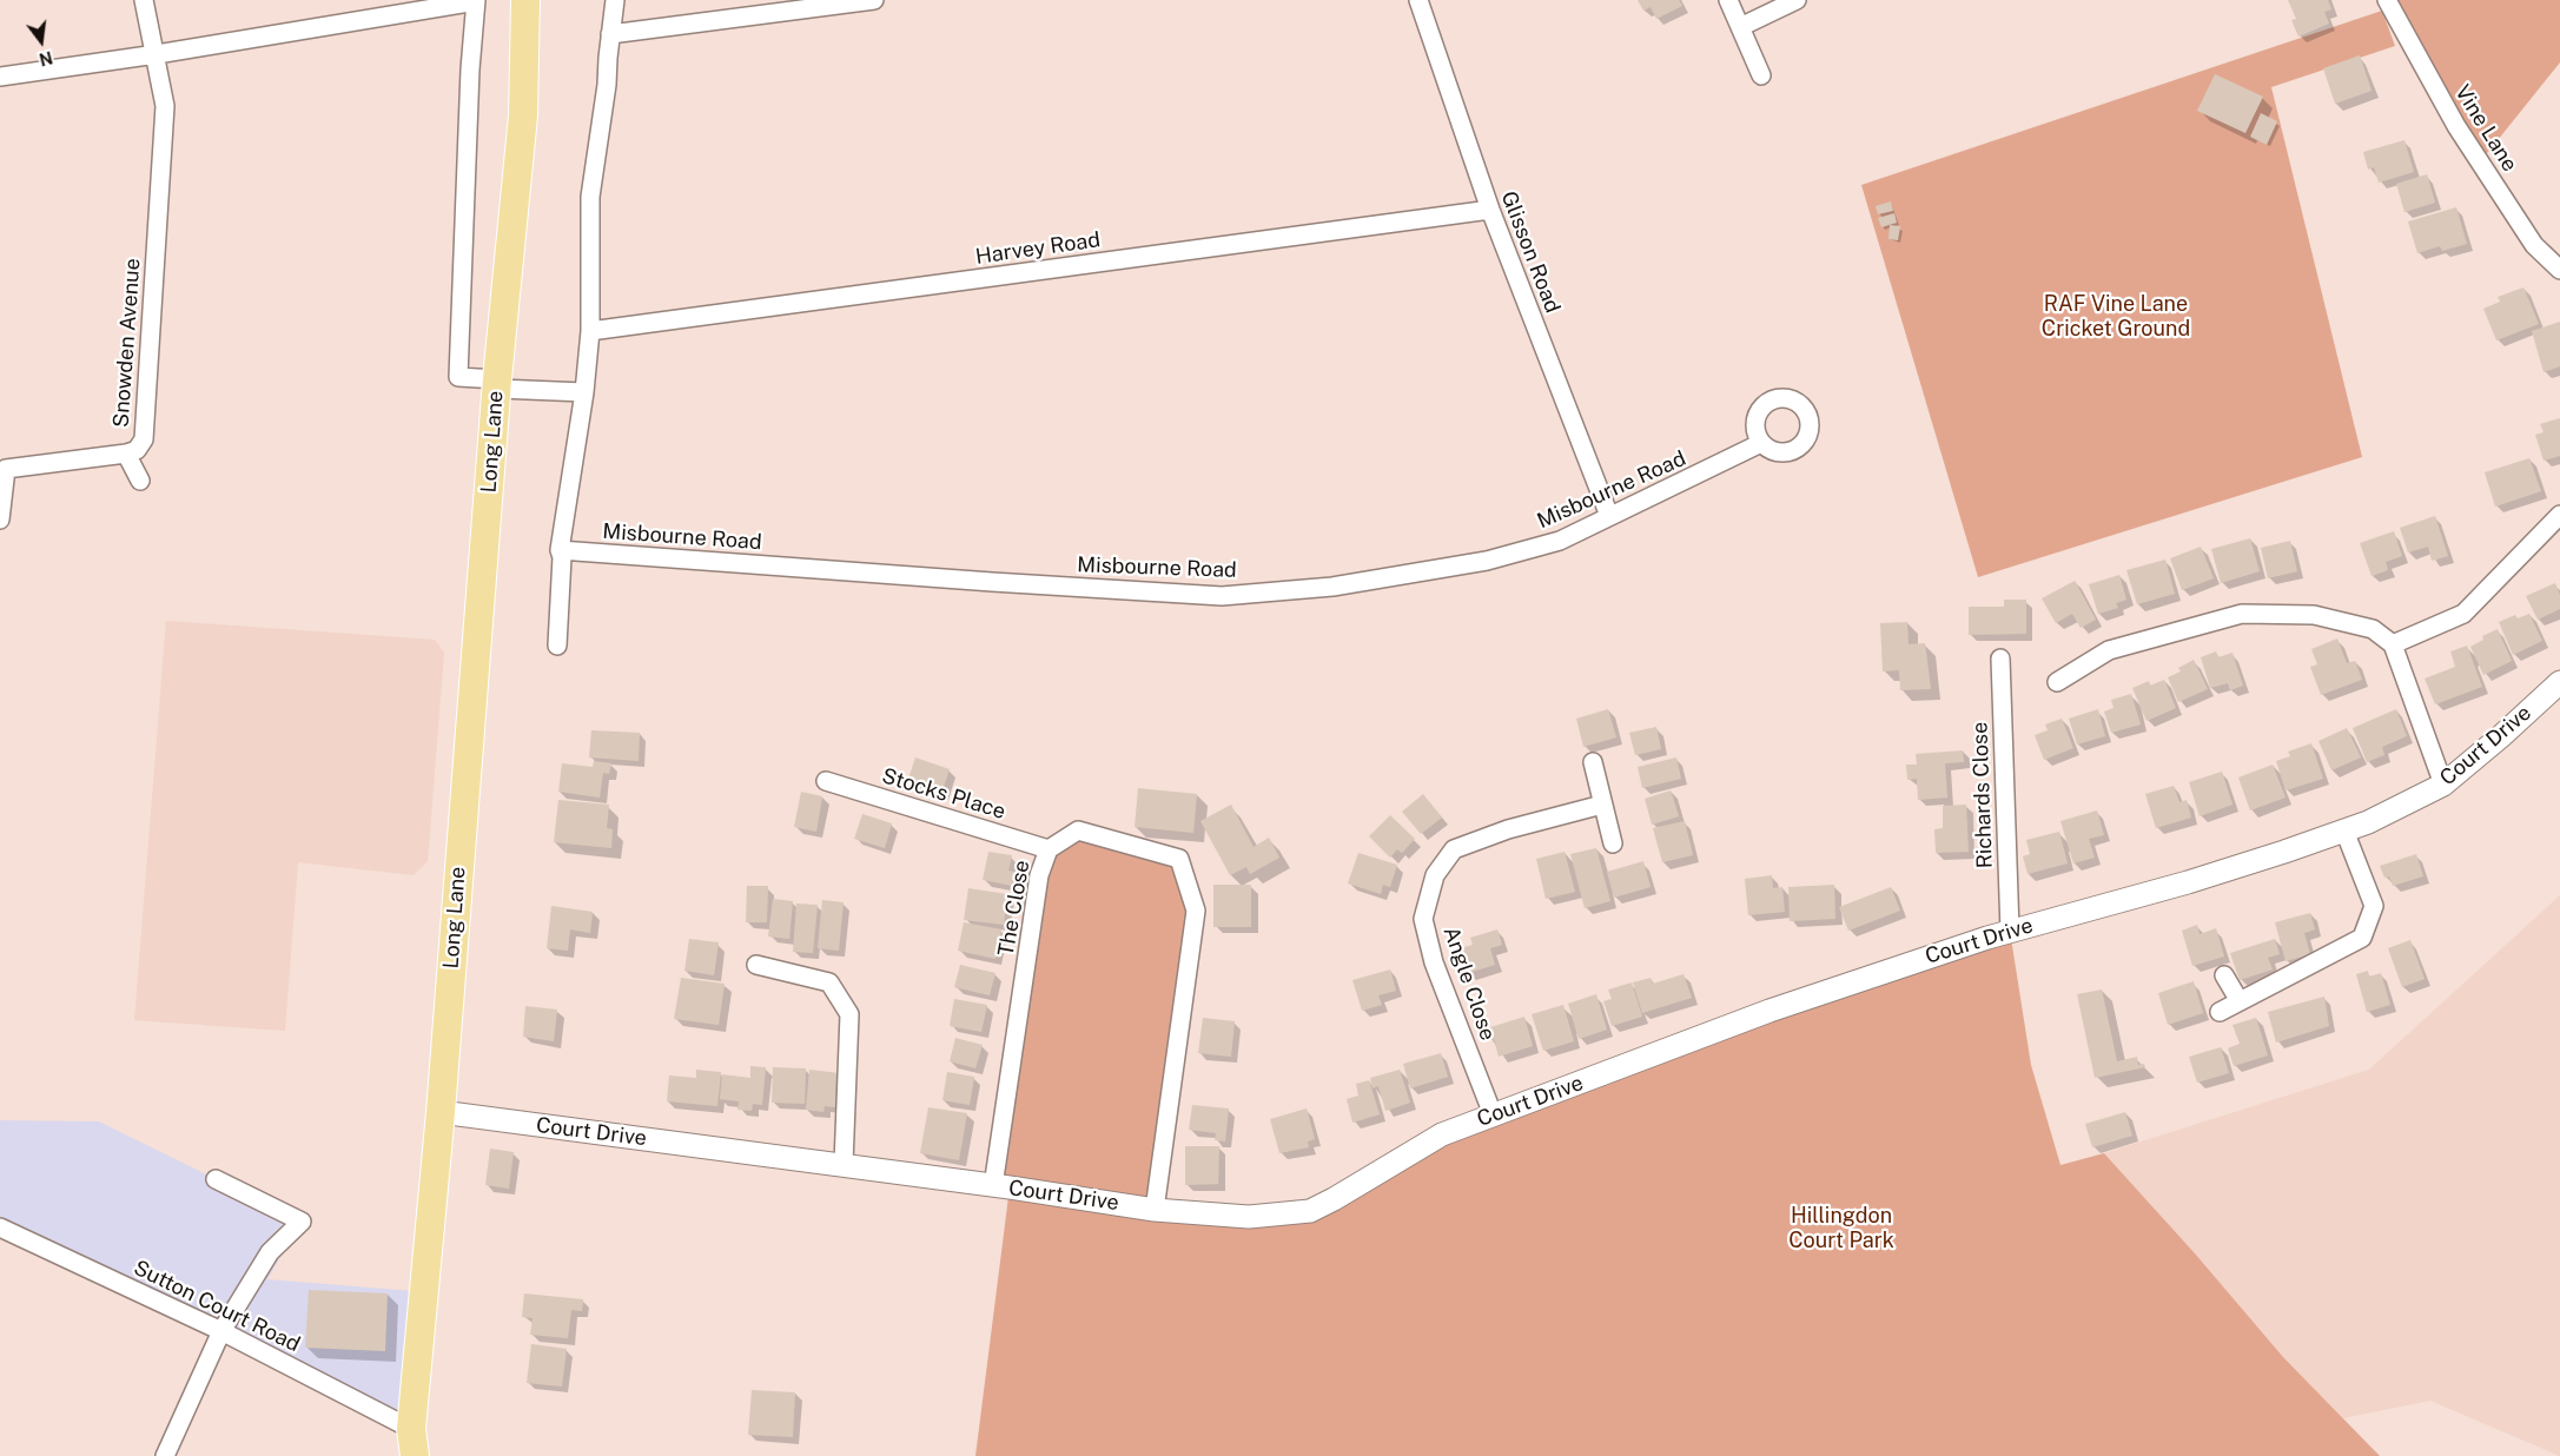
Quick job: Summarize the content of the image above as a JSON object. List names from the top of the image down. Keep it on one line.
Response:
{"streets":{"main road":["Long Lane"],"street":["Vine Lane","Harvey Road","Glisson Road","Snowden Avenue","Misbourne Road","Court Drive","Stocks Place","Richards Close","The Close","Angle Close","Sutton Court Road"]},"crossings":[["Harvey Road","Glisson Road"],["Glisson Road","Misbourne Road"],["Long Lane","Court Drive"],["Long Lane","Sutton Court Road"],["Court Drive","Richards Close"],["Court Drive","The Close"],["Court Drive","Angle Close"],["Stocks Place","The Close"]],"parks":["RAF Vine Lane Cricket Ground","Hillingdon Court Park"],"north":"bottom"}
